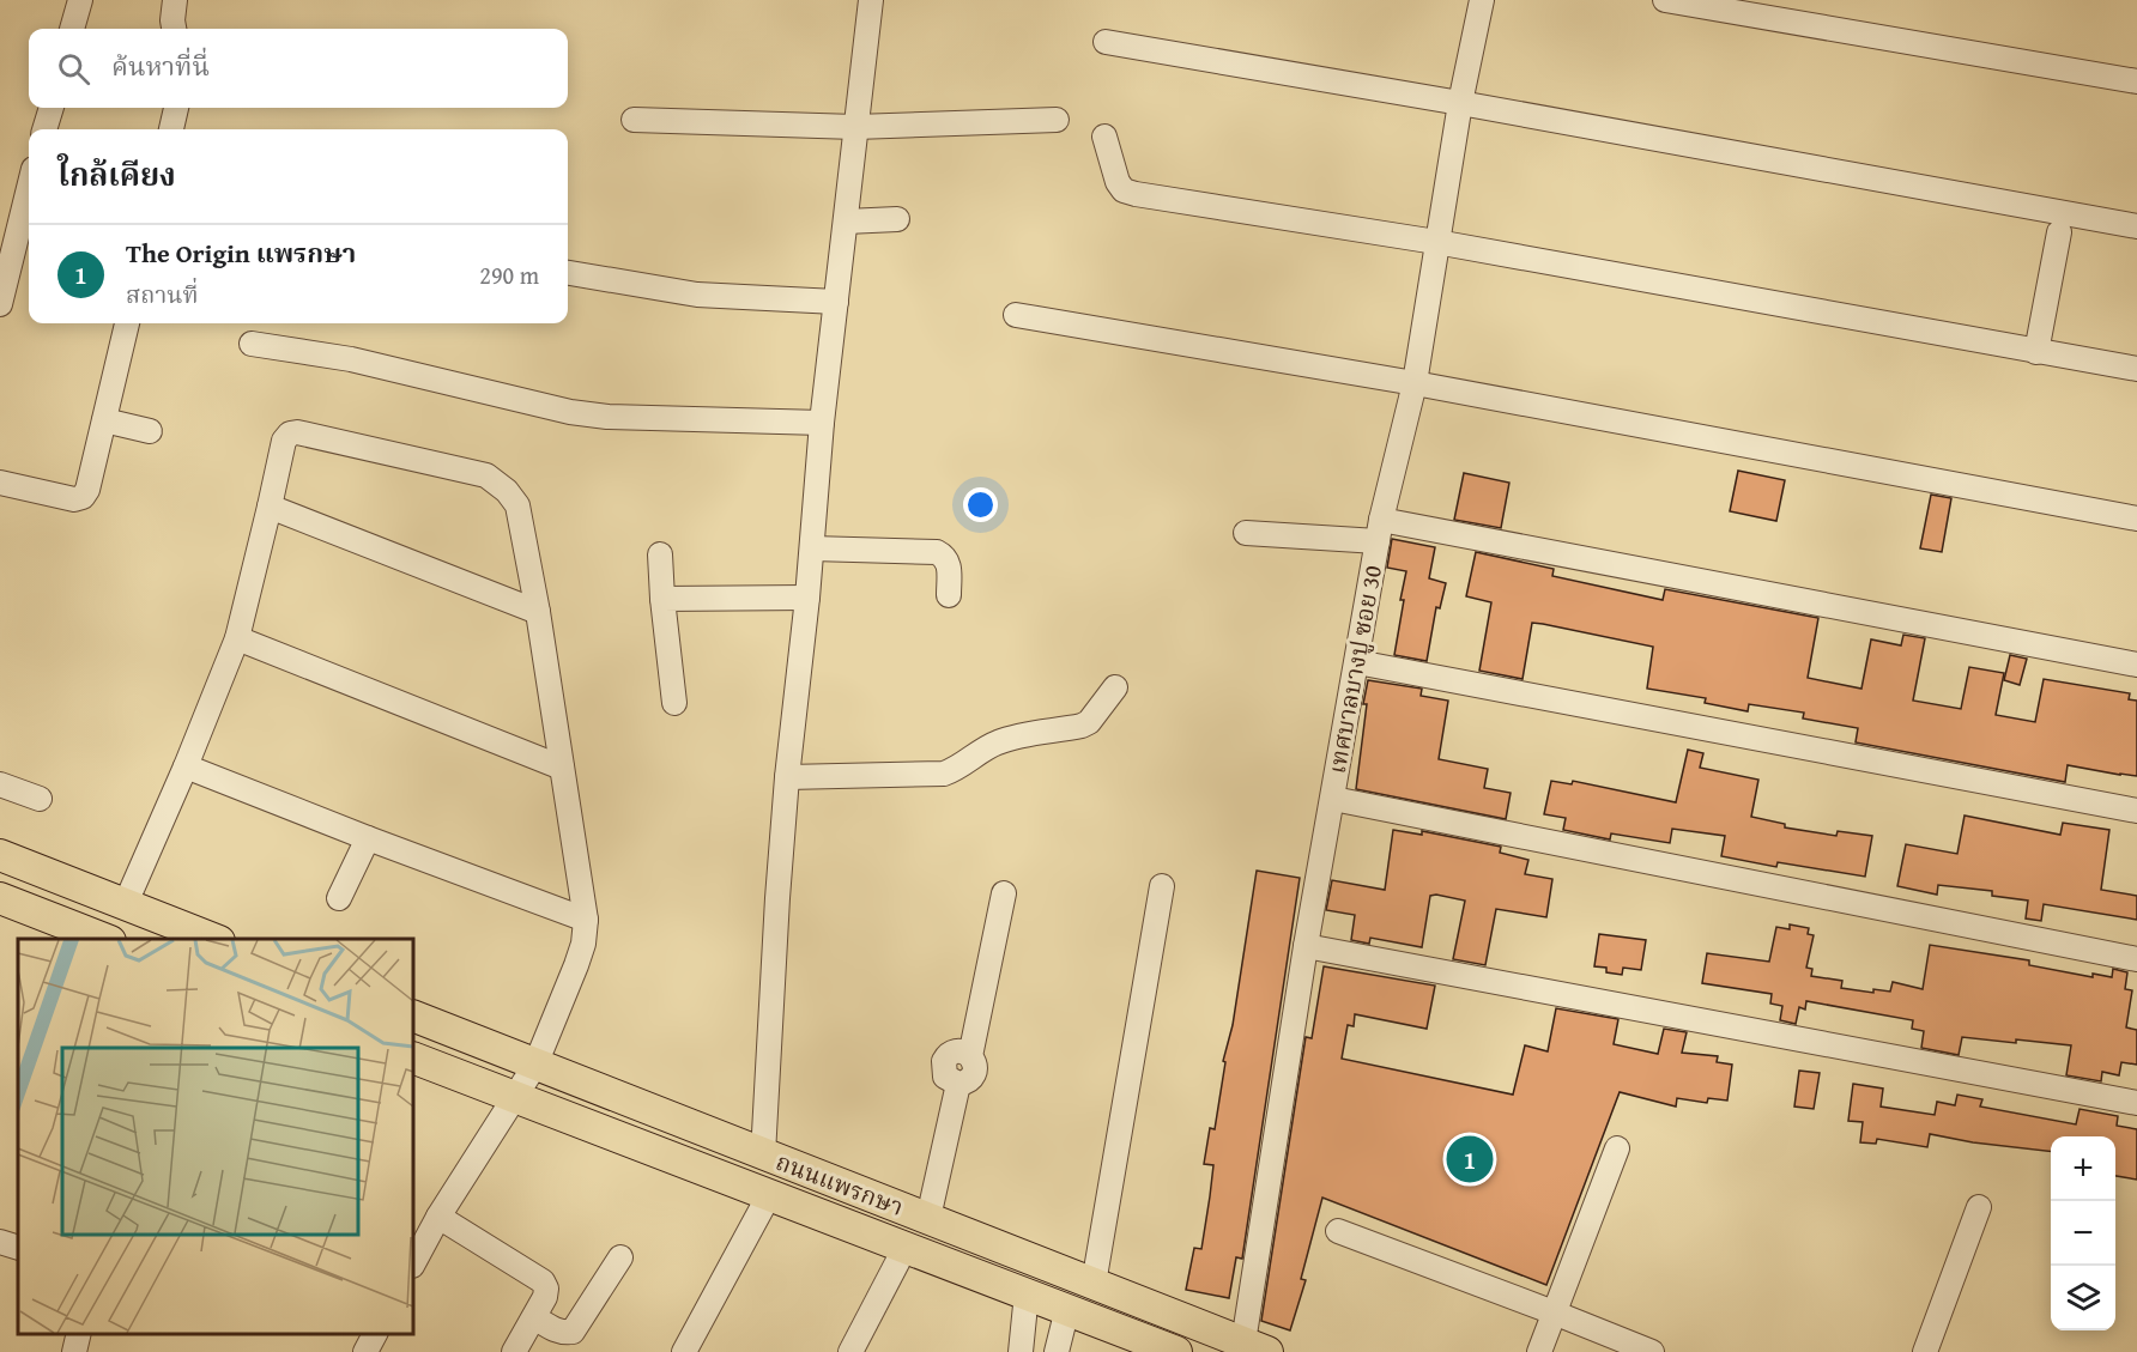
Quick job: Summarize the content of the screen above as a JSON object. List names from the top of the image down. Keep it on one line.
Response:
{"streets":{"main road":["ถนนแพรกษา"],"street":["เทศบาลบางปู ซอย 30"]},"crossings":[["เทศบาลบางปู ซอย 30","ถนนแพรกษา"]],"page":{"search":"ค้นหาที่นี่","heading":"ใกล้เคียง","list":[{"mark":"1","name":"The Origin แพรกษา","note":"สถานที่","value":"290 m"}],"pins":"1","map_buttons":["+","−"]}}
